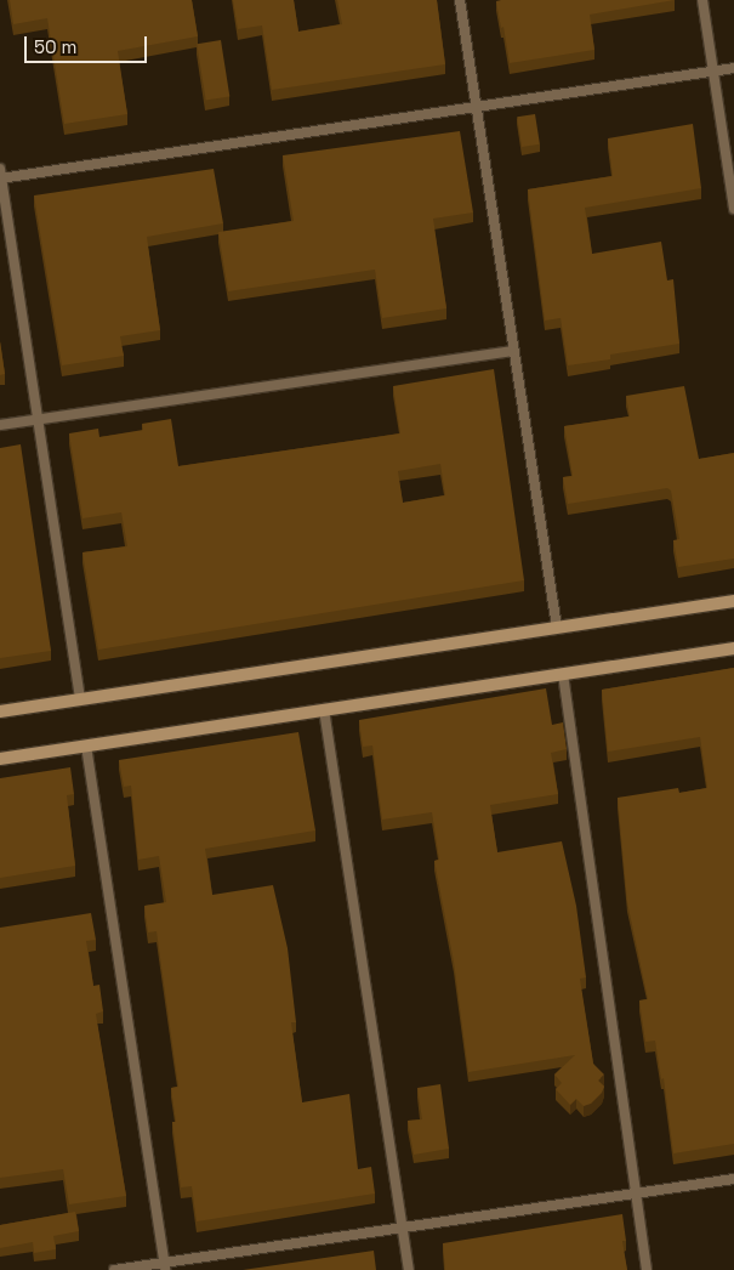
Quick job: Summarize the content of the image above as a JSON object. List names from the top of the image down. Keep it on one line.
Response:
{"scale_bar":"50 m"}
